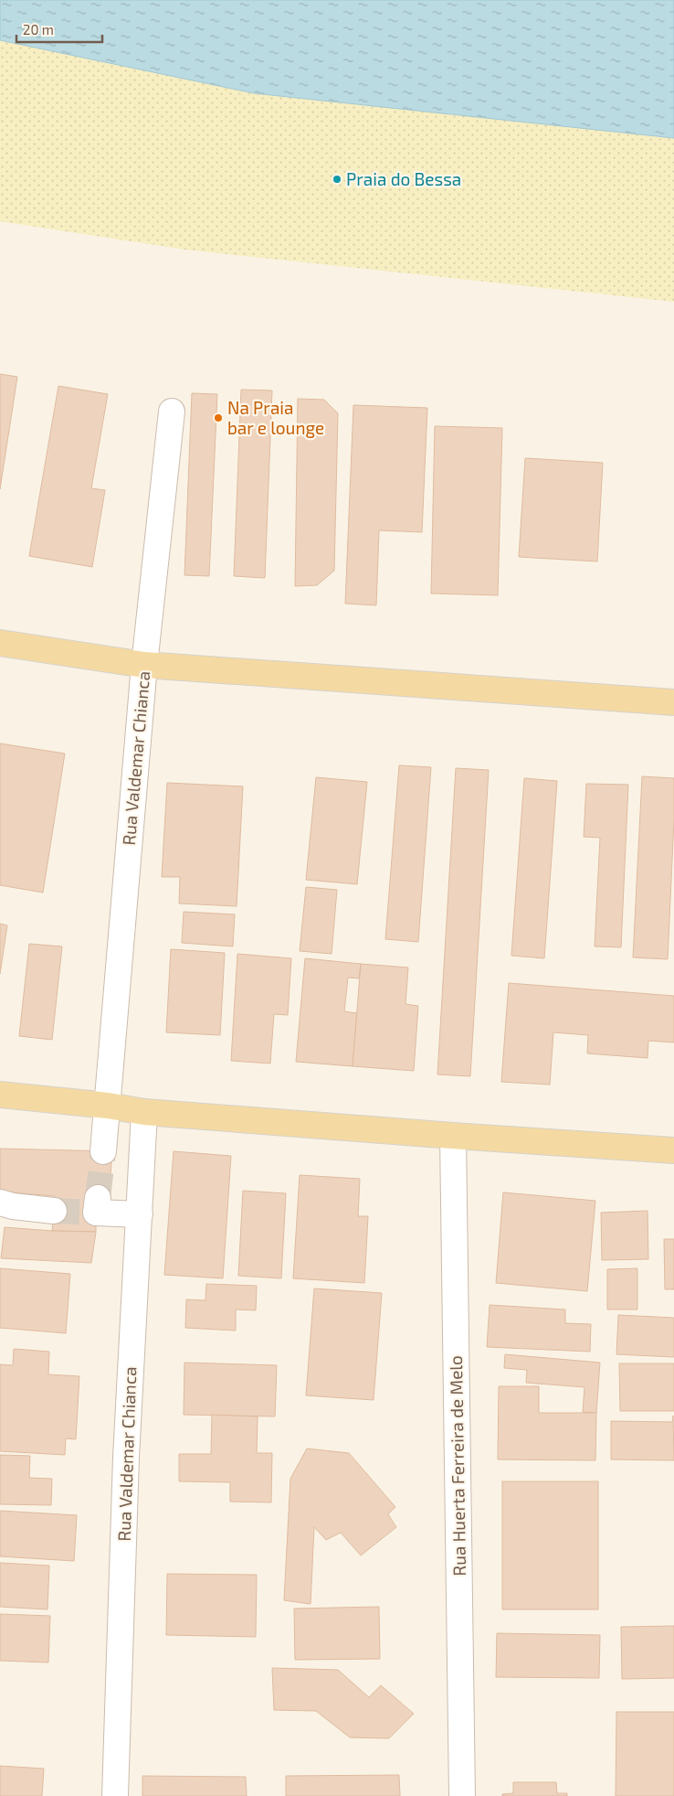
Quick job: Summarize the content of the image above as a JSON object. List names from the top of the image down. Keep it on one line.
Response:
{"streets":{"street":["Rua Valdemar Chianca","Rua Huerta Ferreira de Melo"]},"places":["Praia do Bessa","Na Praia bar e lounge"],"scale_bar":"20 m"}
